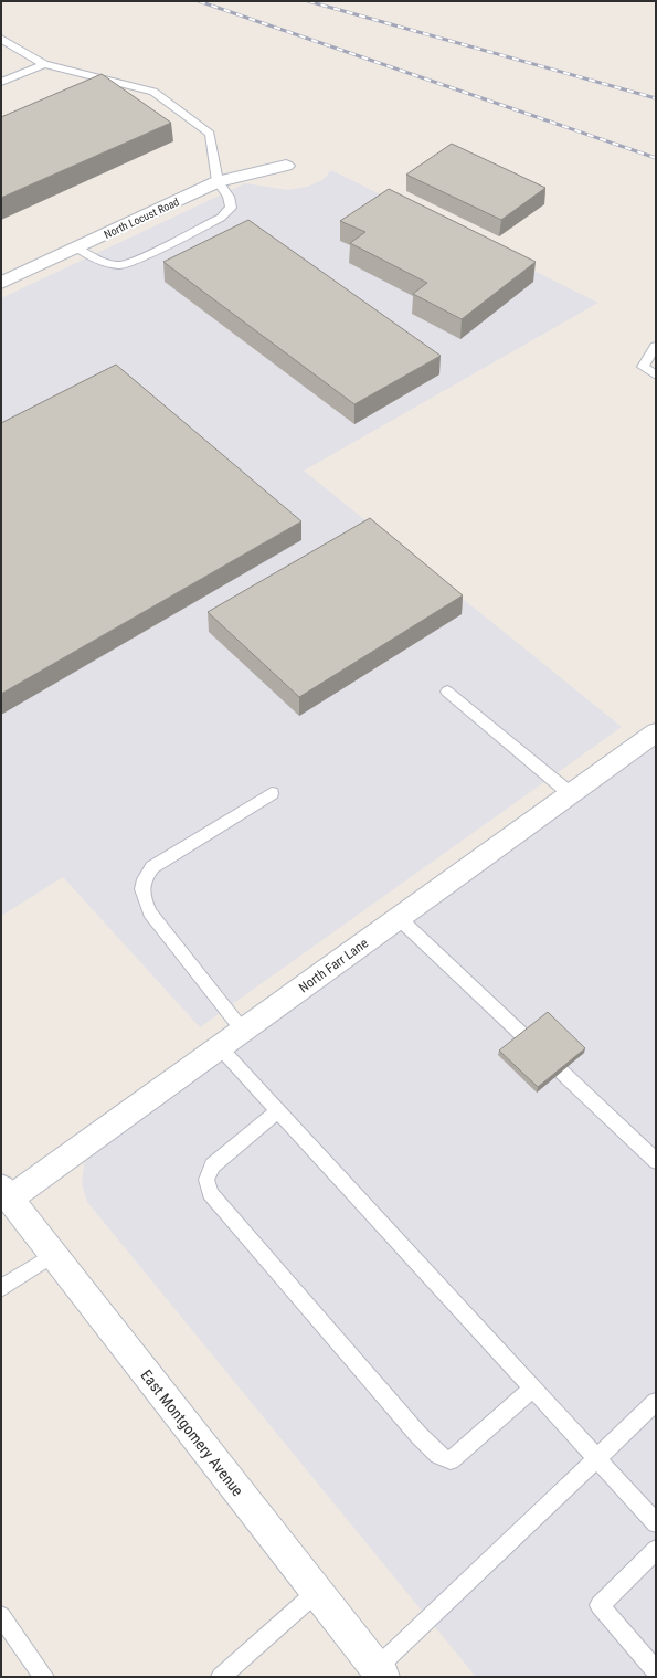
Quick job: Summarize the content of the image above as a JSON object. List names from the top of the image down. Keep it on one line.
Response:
{"streets":{"street":["North Locust Road","North Farr Lane","East Montgomery Avenue"]},"crossings":[["North Farr Lane","East Montgomery Avenue"]]}
